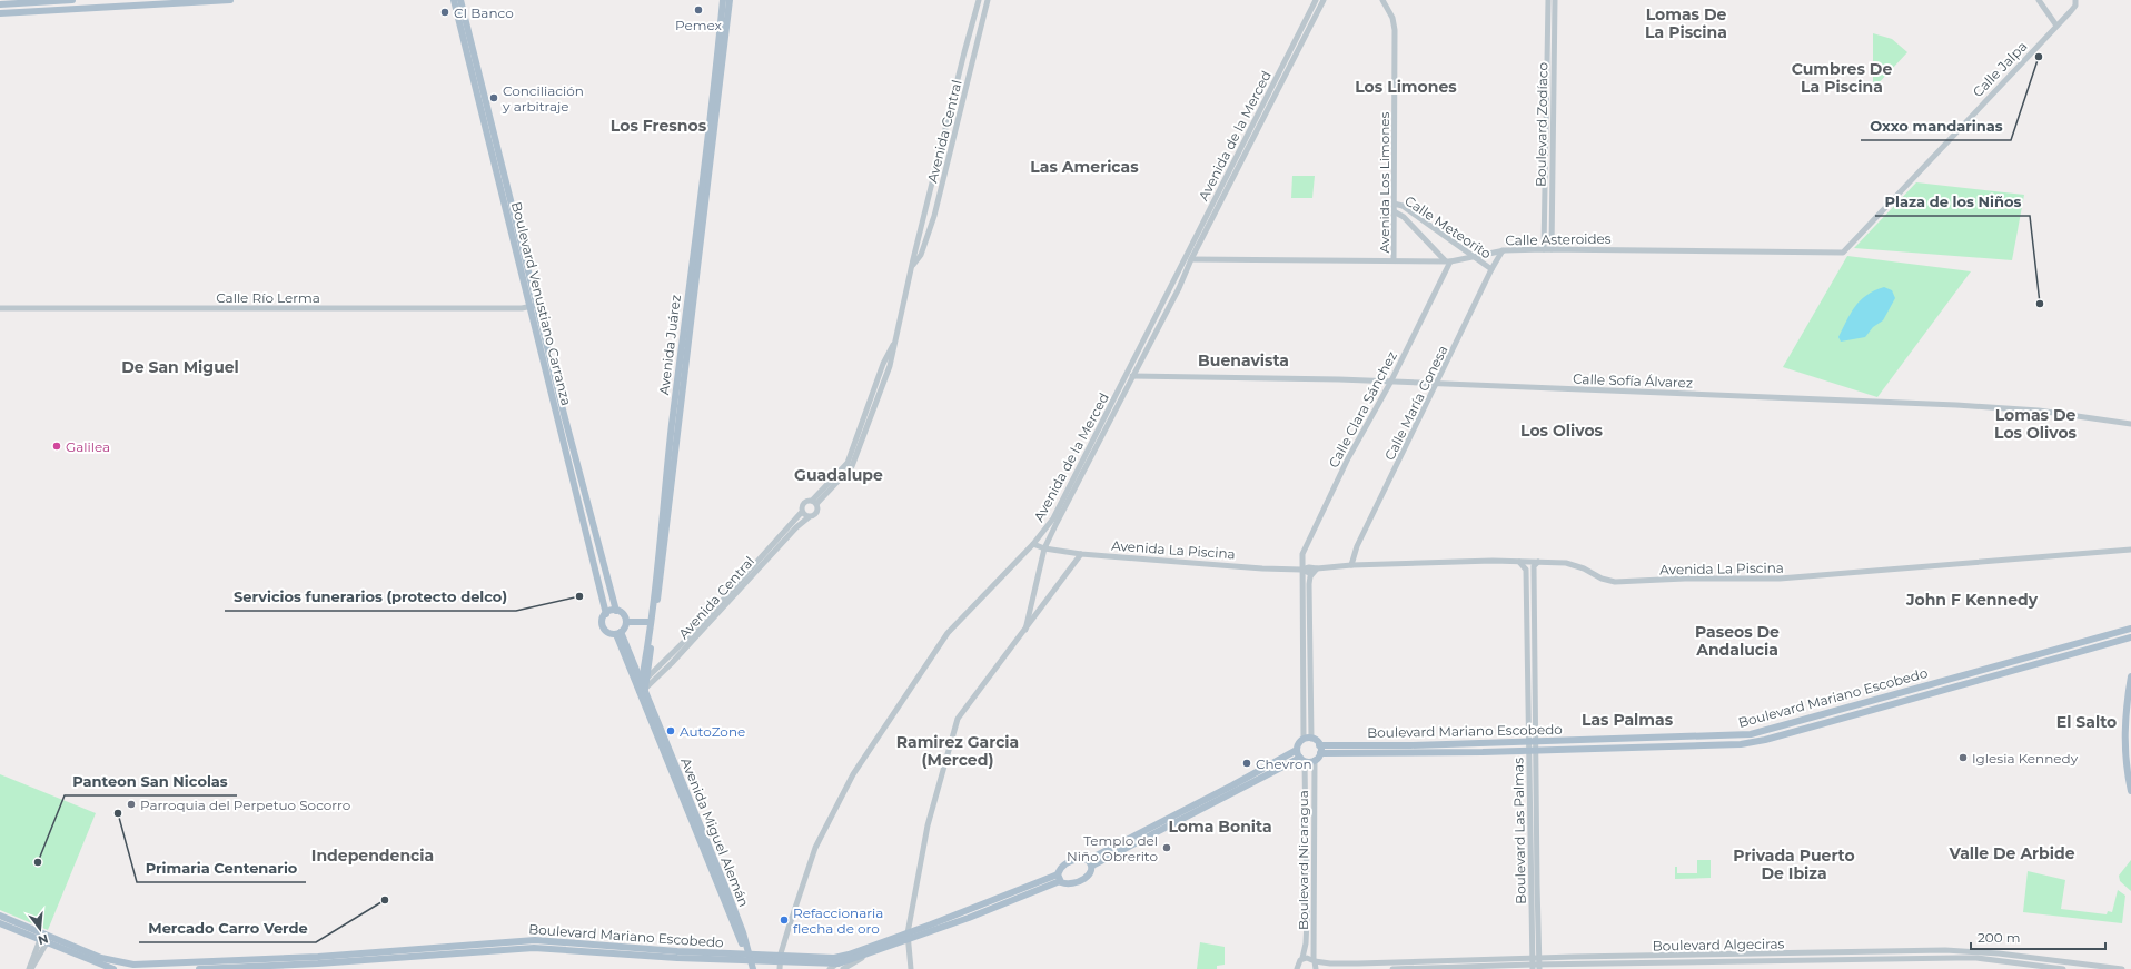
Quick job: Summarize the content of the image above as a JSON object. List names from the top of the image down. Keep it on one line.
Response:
{"streets":{"main road":["Boulevard Venustiano Carranza","Avenida Juárez","Boulevard Mariano Escobedo","Avenida Miguel Alemán"],"street":["Calle Jalpa","Boulevard Zodíaco","Avenida Central","Avenida de la Merced","Avenida Los Limones","Calle Meteorito","Calle Asteroides","Calle Río Lerma","Calle Sofía Álvarez","Calle María Conesa","Calle Clara Sánchez","Avenida La Piscina","Boulevard Las Palmas","Boulevard Nicaragua","Boulevard Algeciras"]},"crossings":[["Calle Jalpa","Calle Asteroides"],["Boulevard Zodíaco","Calle Asteroides"],["Avenida Central","Avenida Juárez"],["Avenida Central","Avenida Miguel Alemán"],["Avenida de la Merced","Calle Asteroides"],["Avenida de la Merced","Calle Sofía Álvarez"],["Avenida de la Merced","Avenida La Piscina"],["Avenida Los Limones","Calle Meteorito"],["Avenida Los Limones","Calle Asteroides"],["Calle Meteorito","Calle Asteroides"],["Calle Meteorito","Calle María Conesa"],["Calle Meteorito","Calle Clara Sánchez"],["Calle Asteroides","Calle María Conesa"],["Calle Asteroides","Calle Clara Sánchez"],["Calle Río Lerma","Boulevard Venustiano Carranza"],["Boulevard Venustiano Carranza","Avenida Miguel Alemán"],["Avenida Juárez","Avenida Miguel Alemán"],["Calle Sofía Álvarez","Calle María Conesa"],["Calle Sofía Álvarez","Calle Clara Sánchez"],["Calle María Conesa","Avenida La Piscina"],["Calle Clara Sánchez","Avenida La Piscina"],["Avenida La Piscina","Boulevard Las Palmas"],["Boulevard Mariano Escobedo","Boulevard Las Palmas"],["Boulevard Mariano Escobedo","Boulevard Nicaragua"],["Boulevard Las Palmas","Boulevard Algeciras"],["Boulevard Nicaragua","Boulevard Algeciras"]],"districts":["Lomas De La Piscina","Cumbres De La Piscina","Los Limones","Los Fresnos","Las Americas","Buenavista","De San Miguel","Lomas De Los Olivos","Los Olivos","Guadalupe","John F Kennedy","Paseos De Andalucia","Las Palmas","El Salto","Ramirez Garcia (Merced)","Loma Bonita","Valle De Arbide","Independencia","Privada Puerto De Ibiza"],"places":["Pemex","CI Banco","Oxxo mandarinas","Conciliación y arbitraje","Plaza de los Niños","Galilea","Servicios funerarios (protecto delco)","AutoZone","Iglesia Kennedy","Chevron","Parroquia del Perpetuo Socorro","Primaria Centenario","Templo del Niño Obrerito","Panteon San Nicolas","Mercado Carro Verde","Refaccionaria flecha de oro"],"scale_bar":"200 m","north":"bottom"}
